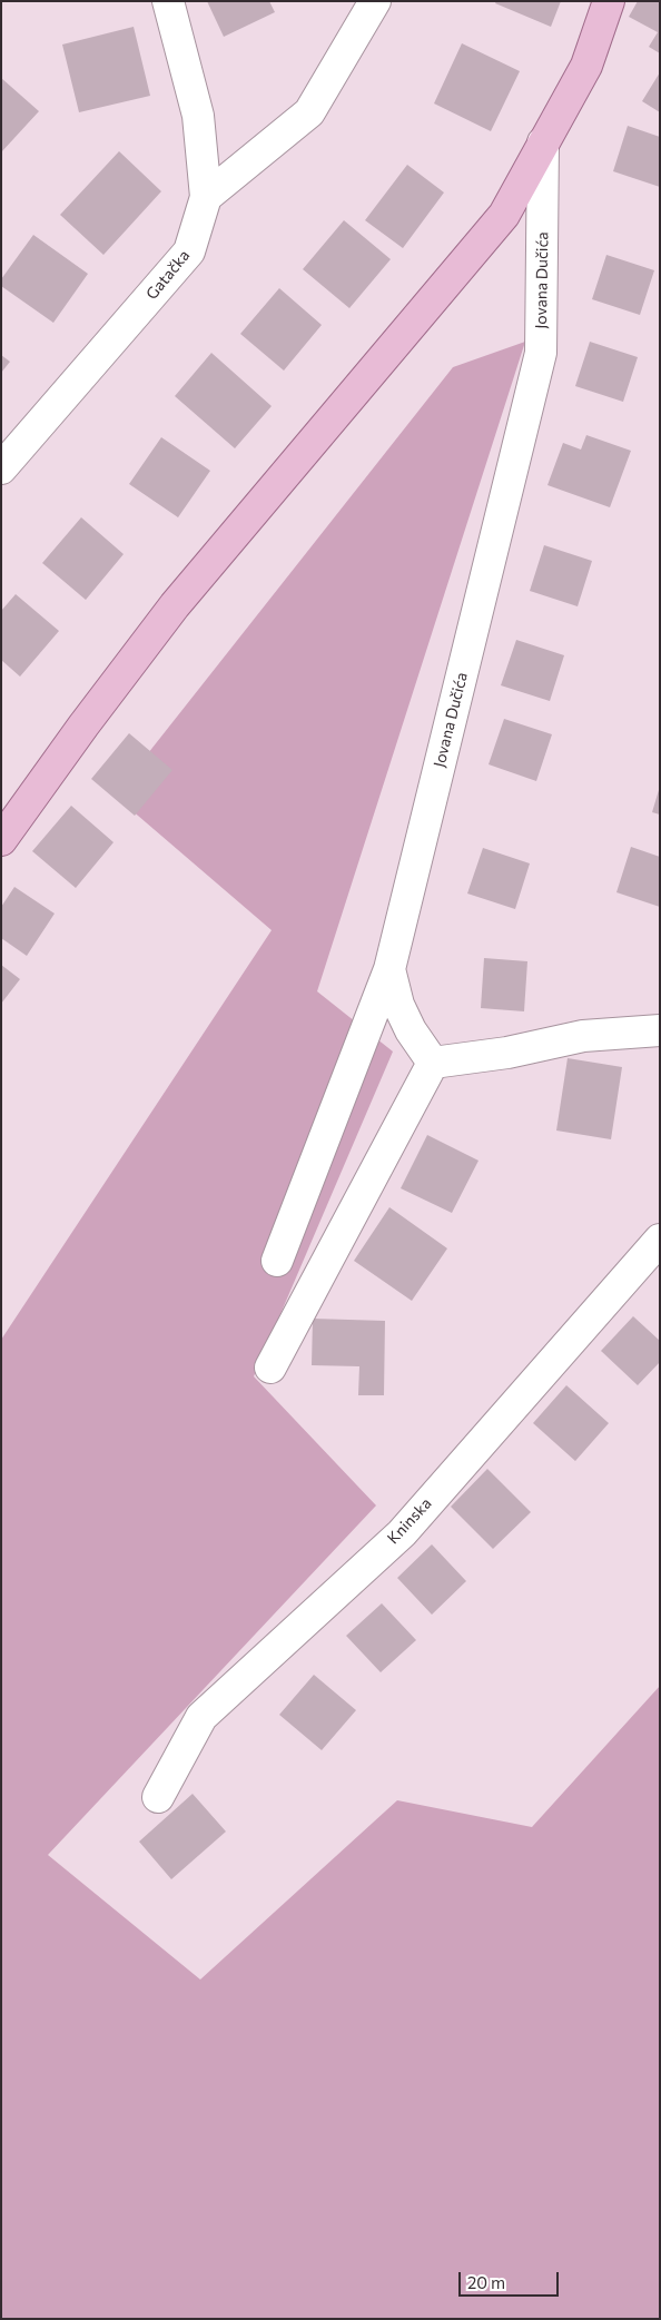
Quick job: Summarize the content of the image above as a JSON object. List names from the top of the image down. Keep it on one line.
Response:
{"streets":{"main road":["Jovana Dučića"],"street":["Gatačka","Kninska"]},"scale_bar":"20 m"}
